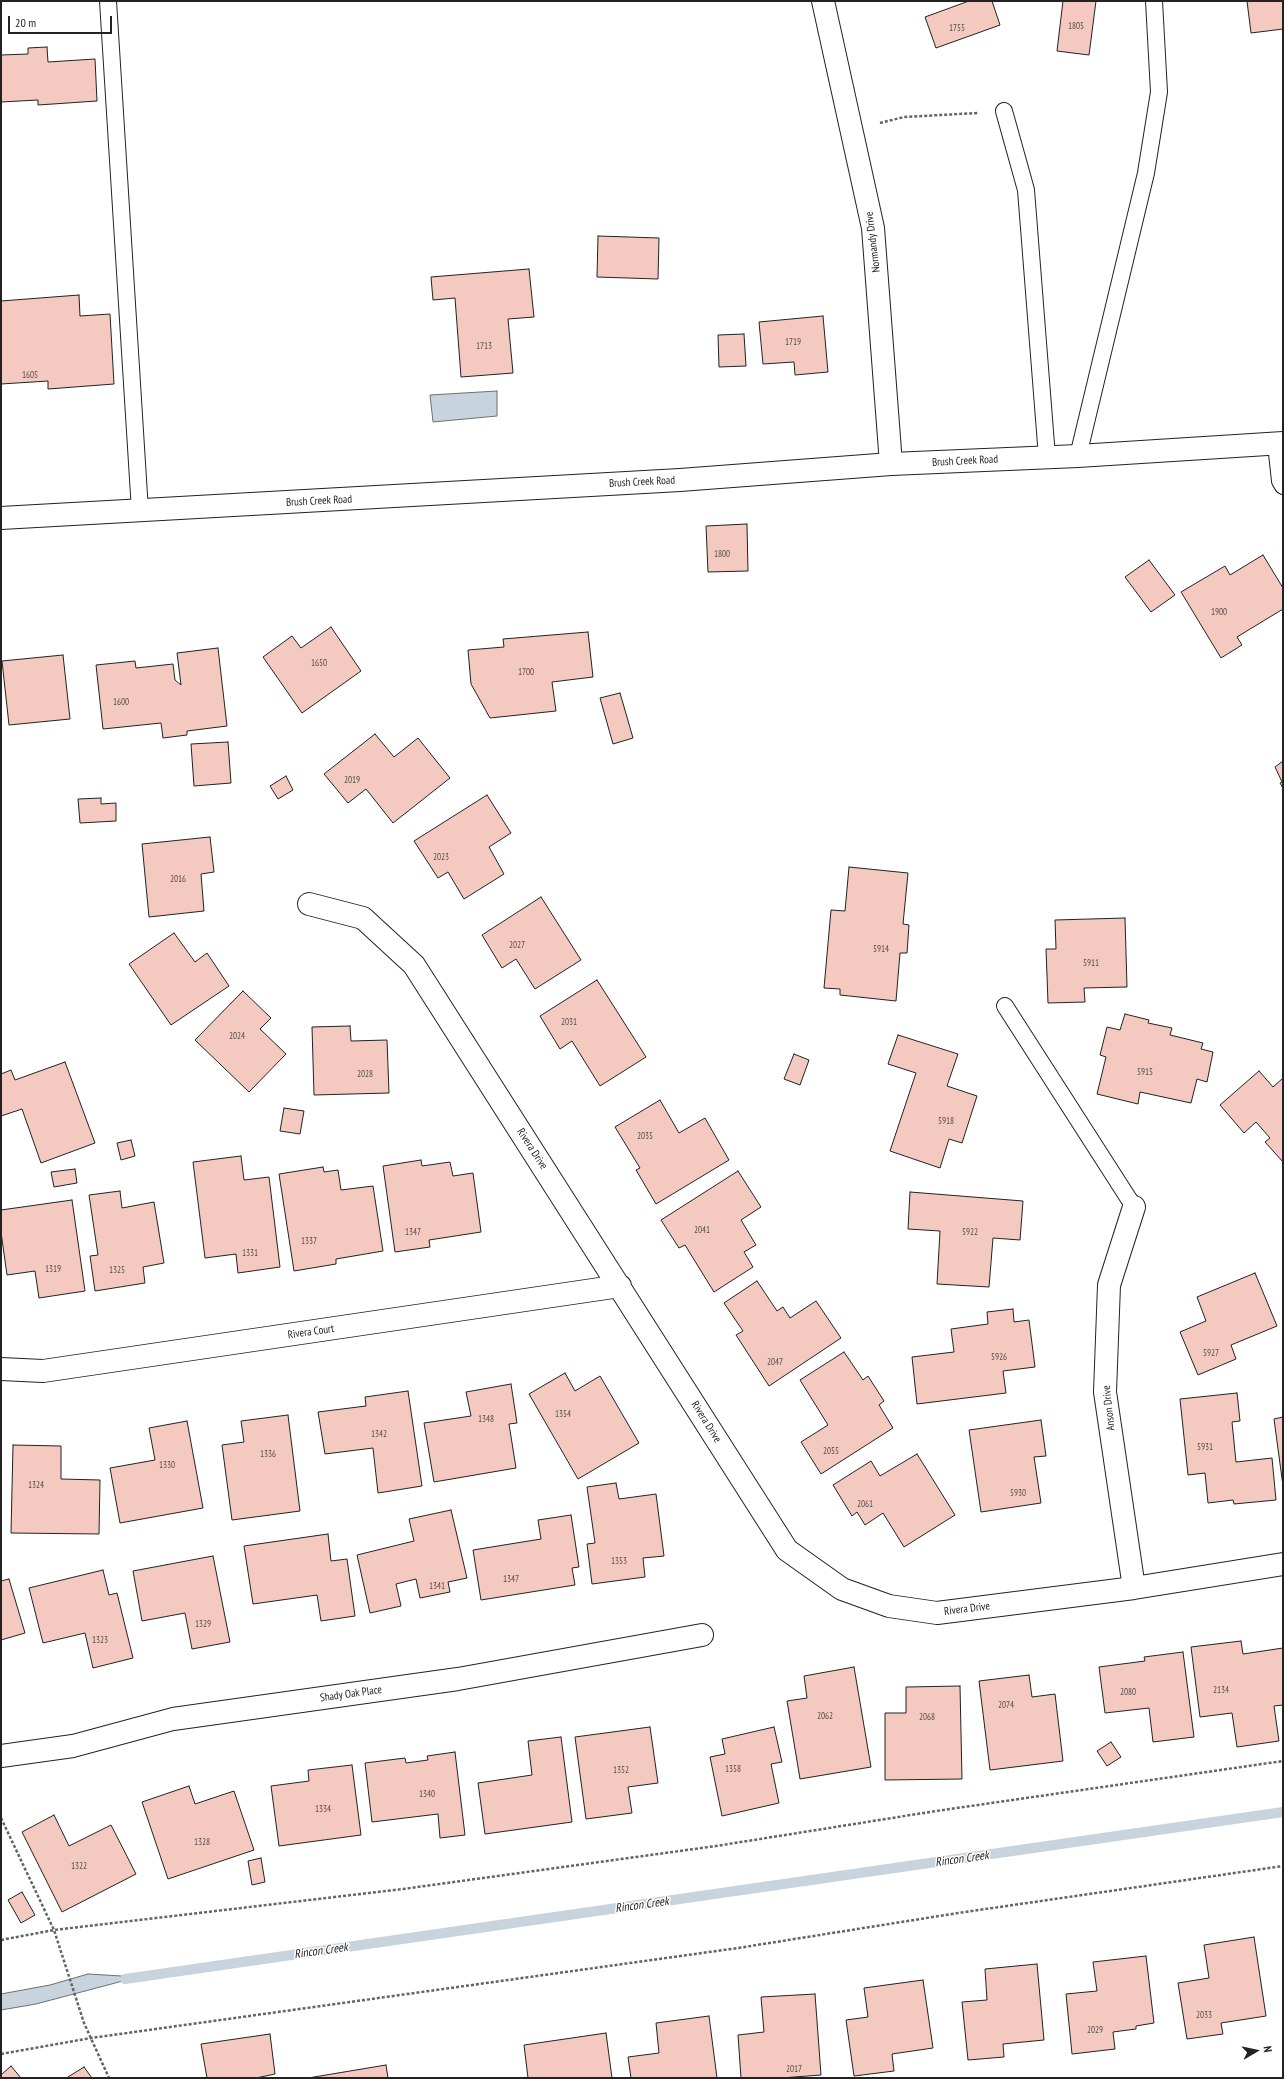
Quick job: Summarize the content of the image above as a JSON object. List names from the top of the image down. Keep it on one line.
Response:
{"streets":{"street":["Normandy Drive","Brush Creek Road","Rivera Drive","Rivera Court","Anson Drive","Shady Oak Place"]},"crossings":[["Normandy Drive","Brush Creek Road"],["Rivera Drive","Rivera Court"],["Rivera Drive","Anson Drive"]],"water":["Rincon Creek"],"house_numbers":["1805","1755","1719","1713","1605","1800","1900","1650","1700","1600","2019","2023","2016","2027","5914","5911","2031","2024","5915","2028","5918","2035","2041","1347","5922","1337","1331","1319","1325","5927","5926","2047","1354","1348","1342","5931","2055","1336","1330","1324","5930","2061","1353","1347","1341","1329","1323","2134","2080","2074","2062","2068","1358","1352","1340","1334","1328","1322","2033","2029","2017"],"scale_bar":"20 m","north":"right"}
